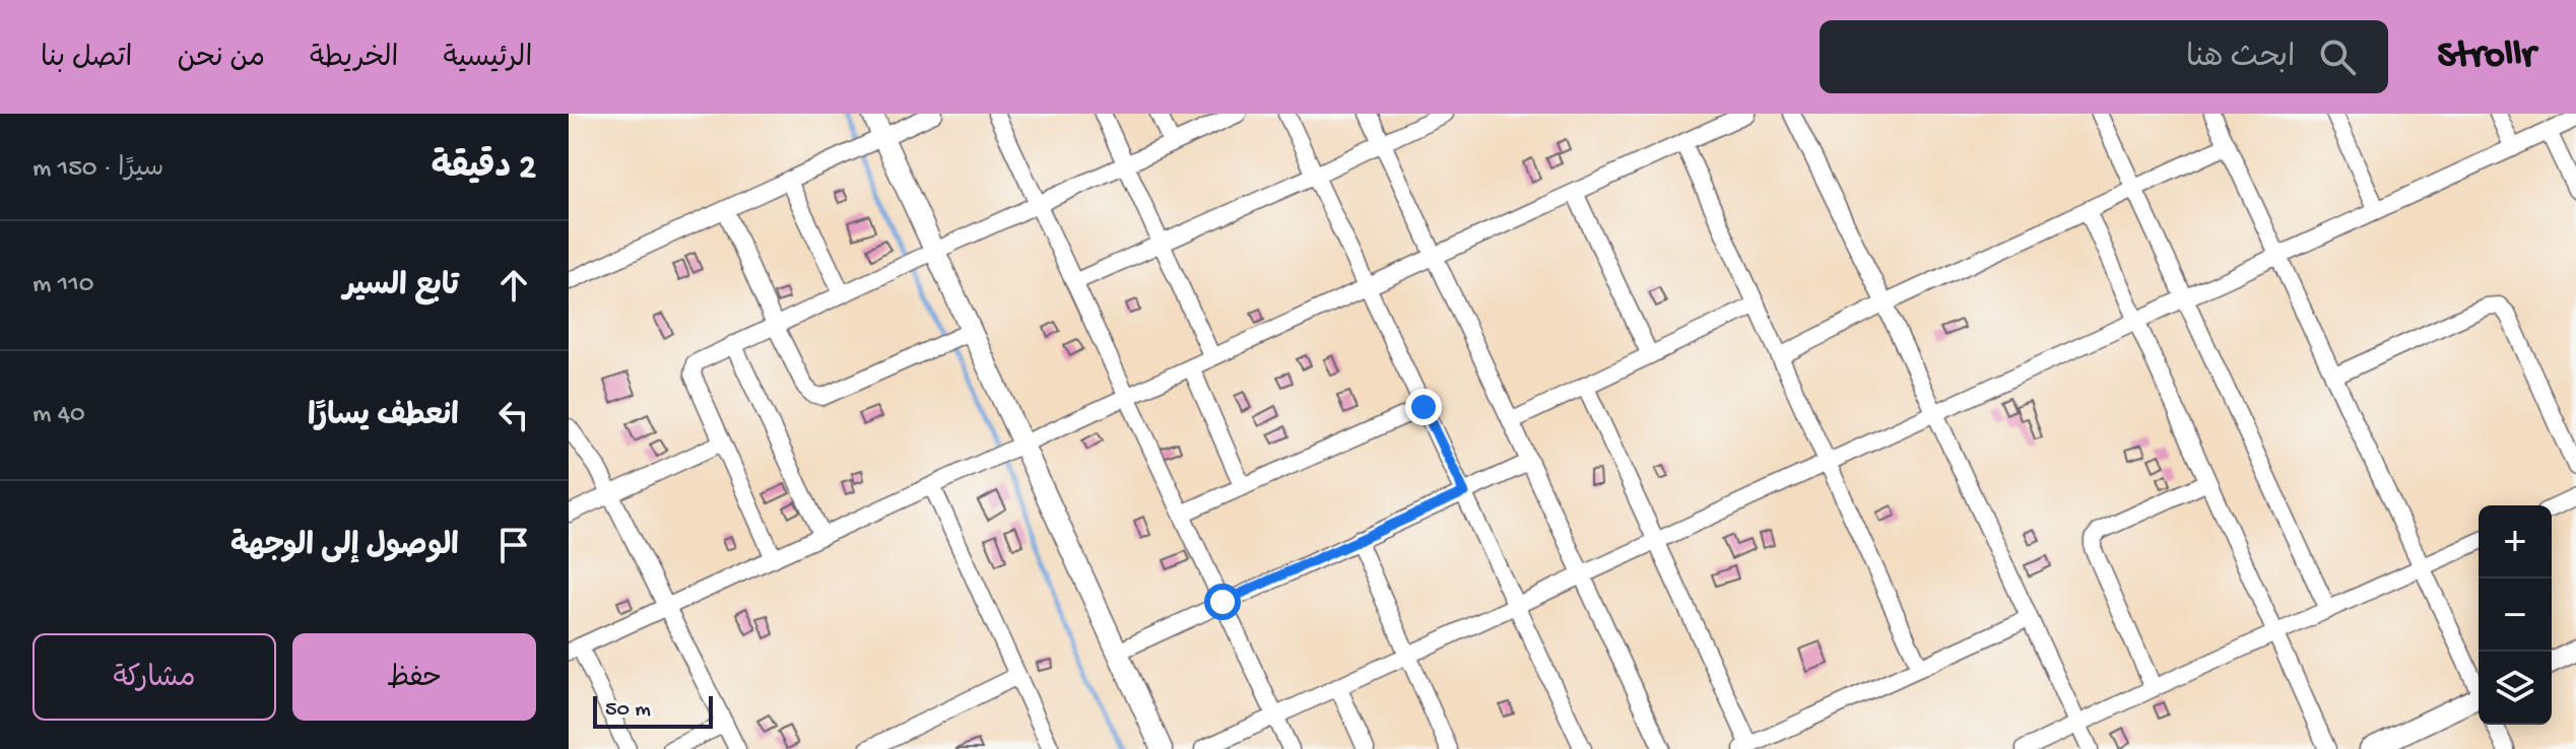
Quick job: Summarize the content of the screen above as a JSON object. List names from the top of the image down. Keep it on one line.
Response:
{"scale_bar":"50 m","page":{"header":"Strollr","search":"ابحث هنا","nav":["الرئيسية","الخريطة","من نحن","اتصل بنا"],"heading":["2 دقيقة","سيرًا · 150 m"],"list":[["تابع السير","110 m"],["انعطف يسارًا","40 m"],"الوصول إلى الوجهة"],"map_buttons":["+","−"],"buttons":["حفظ","مشاركة"],"scale":"50 m"}}
